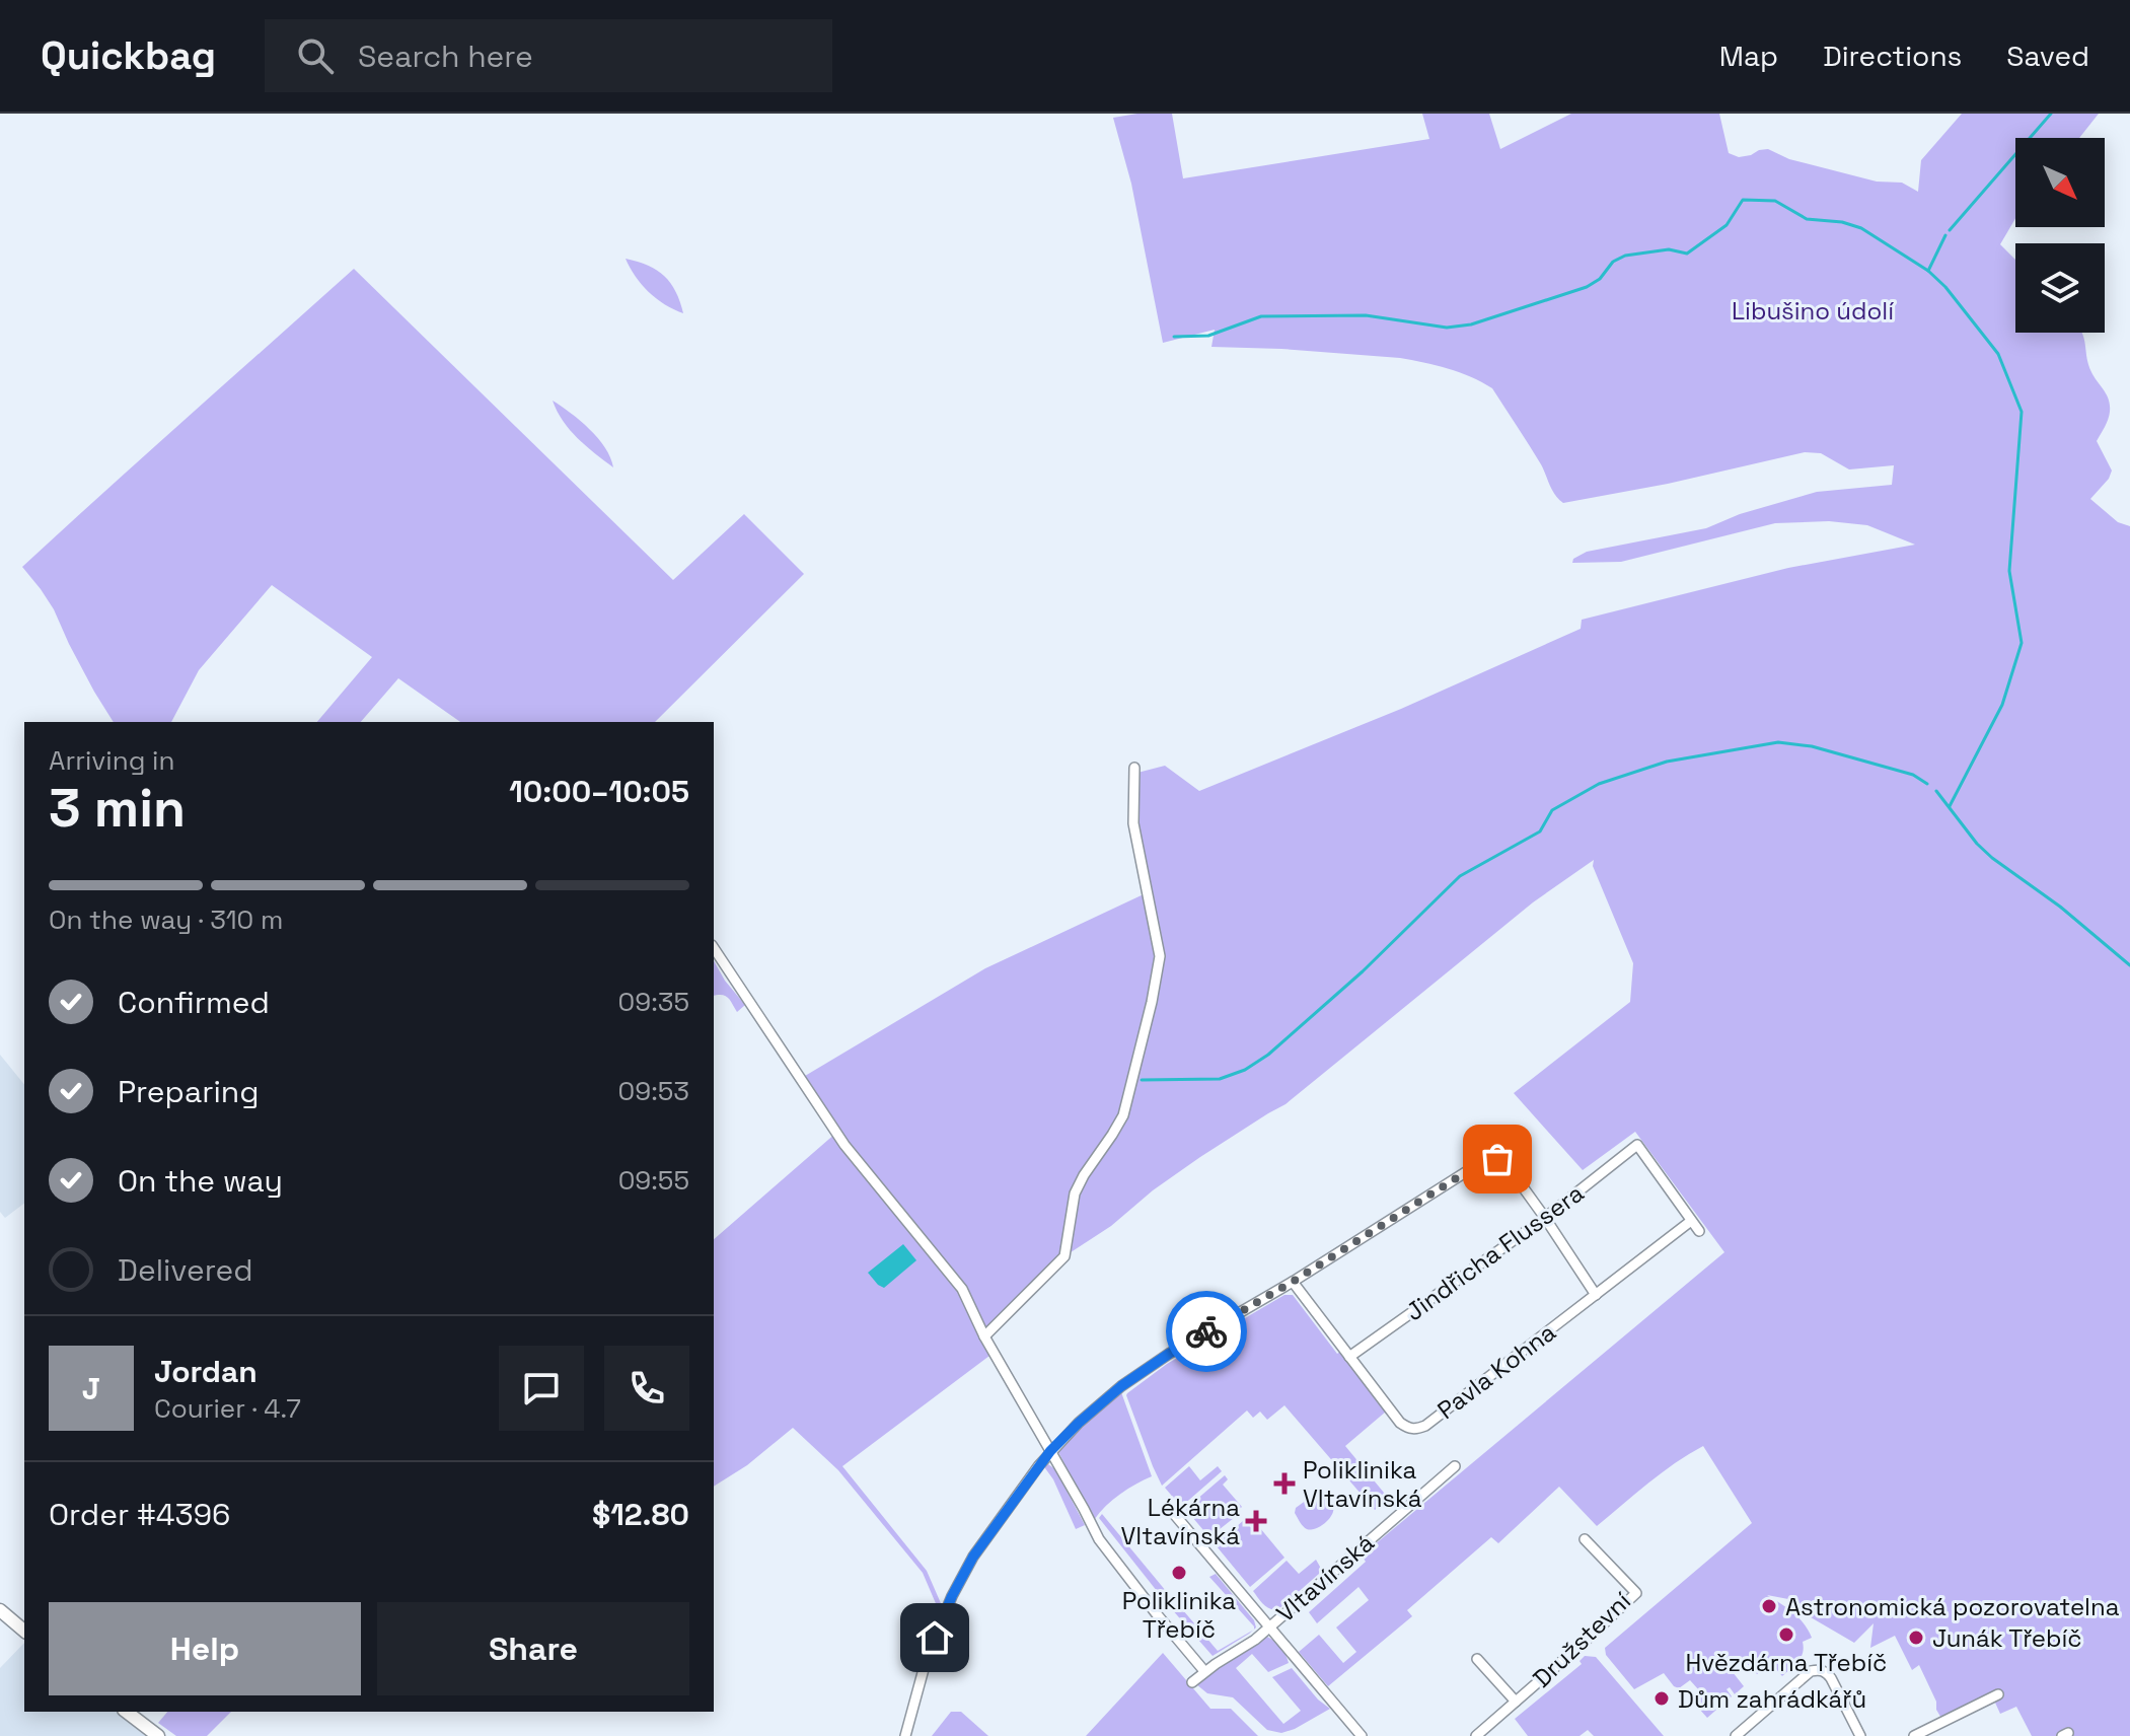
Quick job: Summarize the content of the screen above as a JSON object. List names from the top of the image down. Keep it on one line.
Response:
{"streets":{"street":["Jindřicha Flussera","Pavla Kohna","Vltavínská","Družstevní"]},"crossings":[["Jindřicha Flussera","Pavla Kohna"]],"parks":["Libušino údolí"],"places":{"health":["Poliklinika Vltavínská","Lékárna Vltavínská"],"other":["Poliklinika Třebíč","Astronomická pozorovatelna","Hvězdárna Třebíč","Junák Třebíč","Dům zahrádkářů"]},"north":"bottom right","page":{"header":"Quickbag","search":"Search here","nav":["Map","Directions","Saved"],"heading":["3 min","Arriving in","10:00–10:05"],"panel":["Jordan","Courier · 4.7","Order #4396","$12.80"],"bar":"On the way · 310 m","list":[["Confirmed","09:35"],["Preparing","09:53"],["On the way","09:55"],"Delivered"],"round":"J","buttons":["Help","Share"]}}
